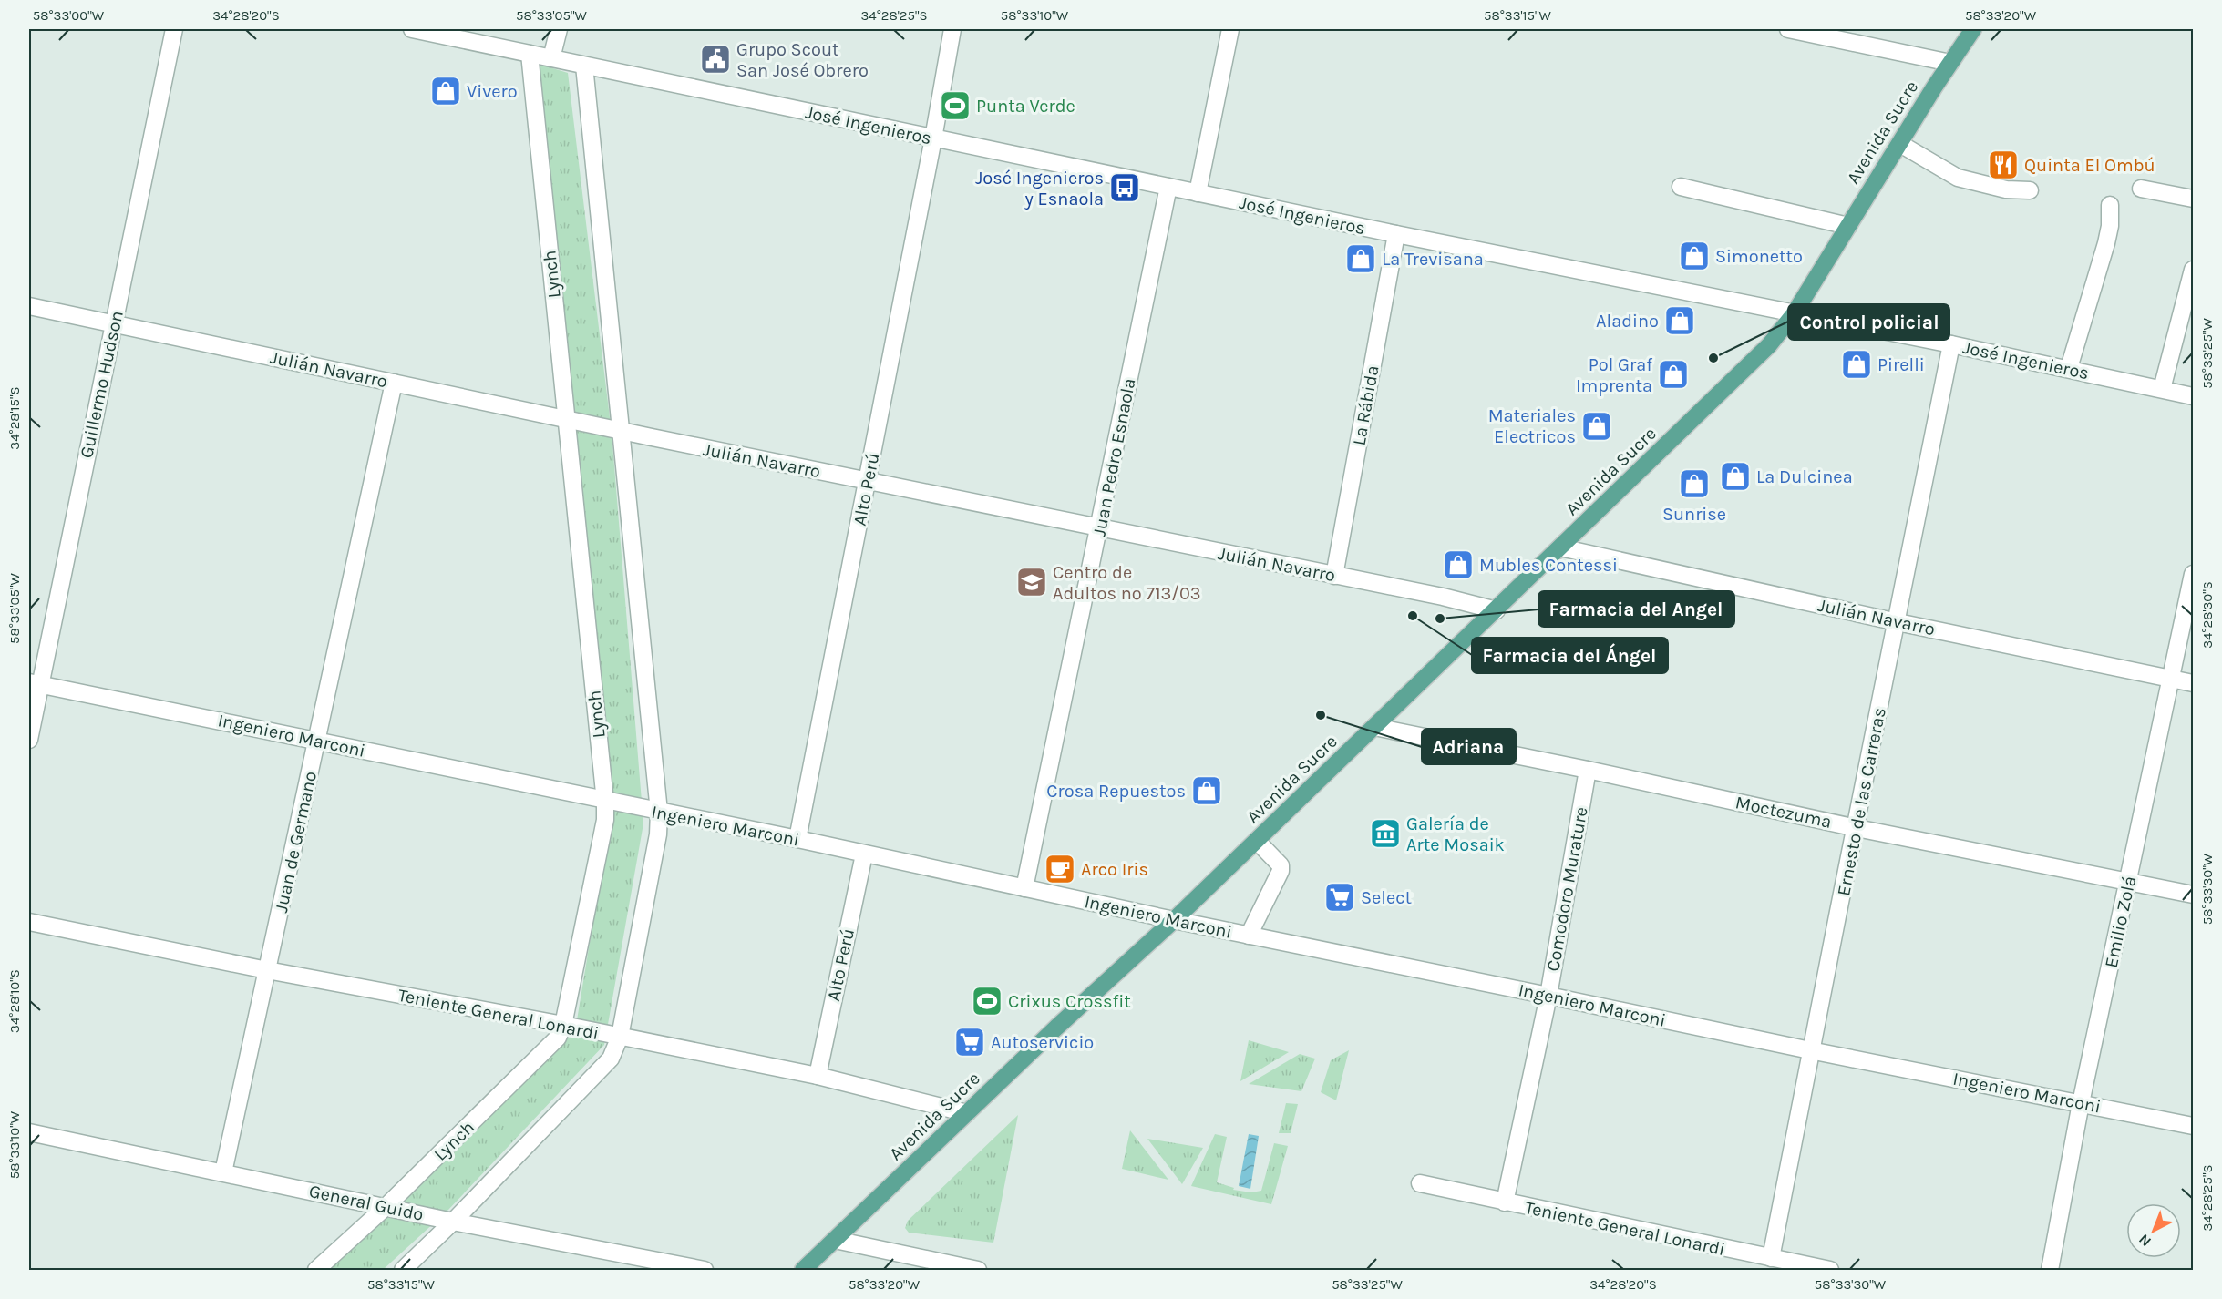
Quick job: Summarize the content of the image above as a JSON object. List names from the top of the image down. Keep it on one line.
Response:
{"streets":{"main road":["Avenida Sucre"],"street":["José Ingenieros","Lynch","Julián Navarro","Guillermo Hudson","La Rábida","Juan Pedro Esnaola","Alto Perú","Ingeniero Marconi","Ernesto de las Carreras","Moctezuma","Juan de Germano","Comodoro Murature","Emilio Zolá","Teniente General Lonardi","General Guido"]},"crossings":[["José Ingenieros","Avenida Sucre"],["José Ingenieros","Lynch"],["José Ingenieros","La Rábida"],["José Ingenieros","Juan Pedro Esnaola"],["José Ingenieros","Alto Perú"],["José Ingenieros","Ernesto de las Carreras"],["Avenida Sucre","Julián Navarro"],["Avenida Sucre","Ingeniero Marconi"],["Avenida Sucre","Moctezuma"],["Avenida Sucre","Teniente General Lonardi"],["Lynch","Julián Navarro"],["Lynch","Ingeniero Marconi"],["Lynch","Teniente General Lonardi"],["Lynch","General Guido"],["Julián Navarro","Guillermo Hudson"],["Julián Navarro","La Rábida"],["Julián Navarro","Juan Pedro Esnaola"],["Julián Navarro","Alto Perú"],["Julián Navarro","Ernesto de las Carreras"],["Julián Navarro","Juan de Germano"],["Julián Navarro","Emilio Zolá"],["Guillermo Hudson","Ingeniero Marconi"],["Juan Pedro Esnaola","Ingeniero Marconi"],["Alto Perú","Ingeniero Marconi"],["Alto Perú","Teniente General Lonardi"],["Ingeniero Marconi","Ernesto de las Carreras"],["Ingeniero Marconi","Juan de Germano"],["Ingeniero Marconi","Comodoro Murature"],["Ingeniero Marconi","Emilio Zolá"],["Ernesto de las Carreras","Moctezuma"],["Ernesto de las Carreras","Teniente General Lonardi"],["Moctezuma","Comodoro Murature"],["Moctezuma","Emilio Zolá"],["Juan de Germano","Teniente General Lonardi"],["Juan de Germano","General Guido"],["Comodoro Murature","Teniente General Lonardi"]],"places":{"public building":["Grupo Scout San José Obrero"],"shop":["Vivero","Simonetto","La Trevisana","Aladino","Pirelli","Pol Graf Imprenta","Materiales Electricos","La Dulcinea","Sunrise","Mubles Contessi","Crosa Repuestos"],"sports":["Punta Verde","Crixus Crossfit"],"restaurant":["Quinta El Ombú"],"bus stop":["José Ingenieros y Esnaola"],"other":["Control policial","Farmacia del Ángel","Farmacia del Angel","Adriana"],"school or university":["Centro de Adultos nº 713/03"],"museum":["Galería de Arte Mosaik"],"cafe":["Arco Iris"],"supermarket":["Select","Autoservicio"]},"north":"bottom left","coordinates":["58°33'00\"W","34°28'20\"S","58°33'05\"W","34°28'25\"S","58°33'10\"W","58°33'15\"W","58°33'20\"W","58°33'25\"W","34°28'15\"S","34°28'30\"S","58°33'30\"W","34°28'10\"S"]}
